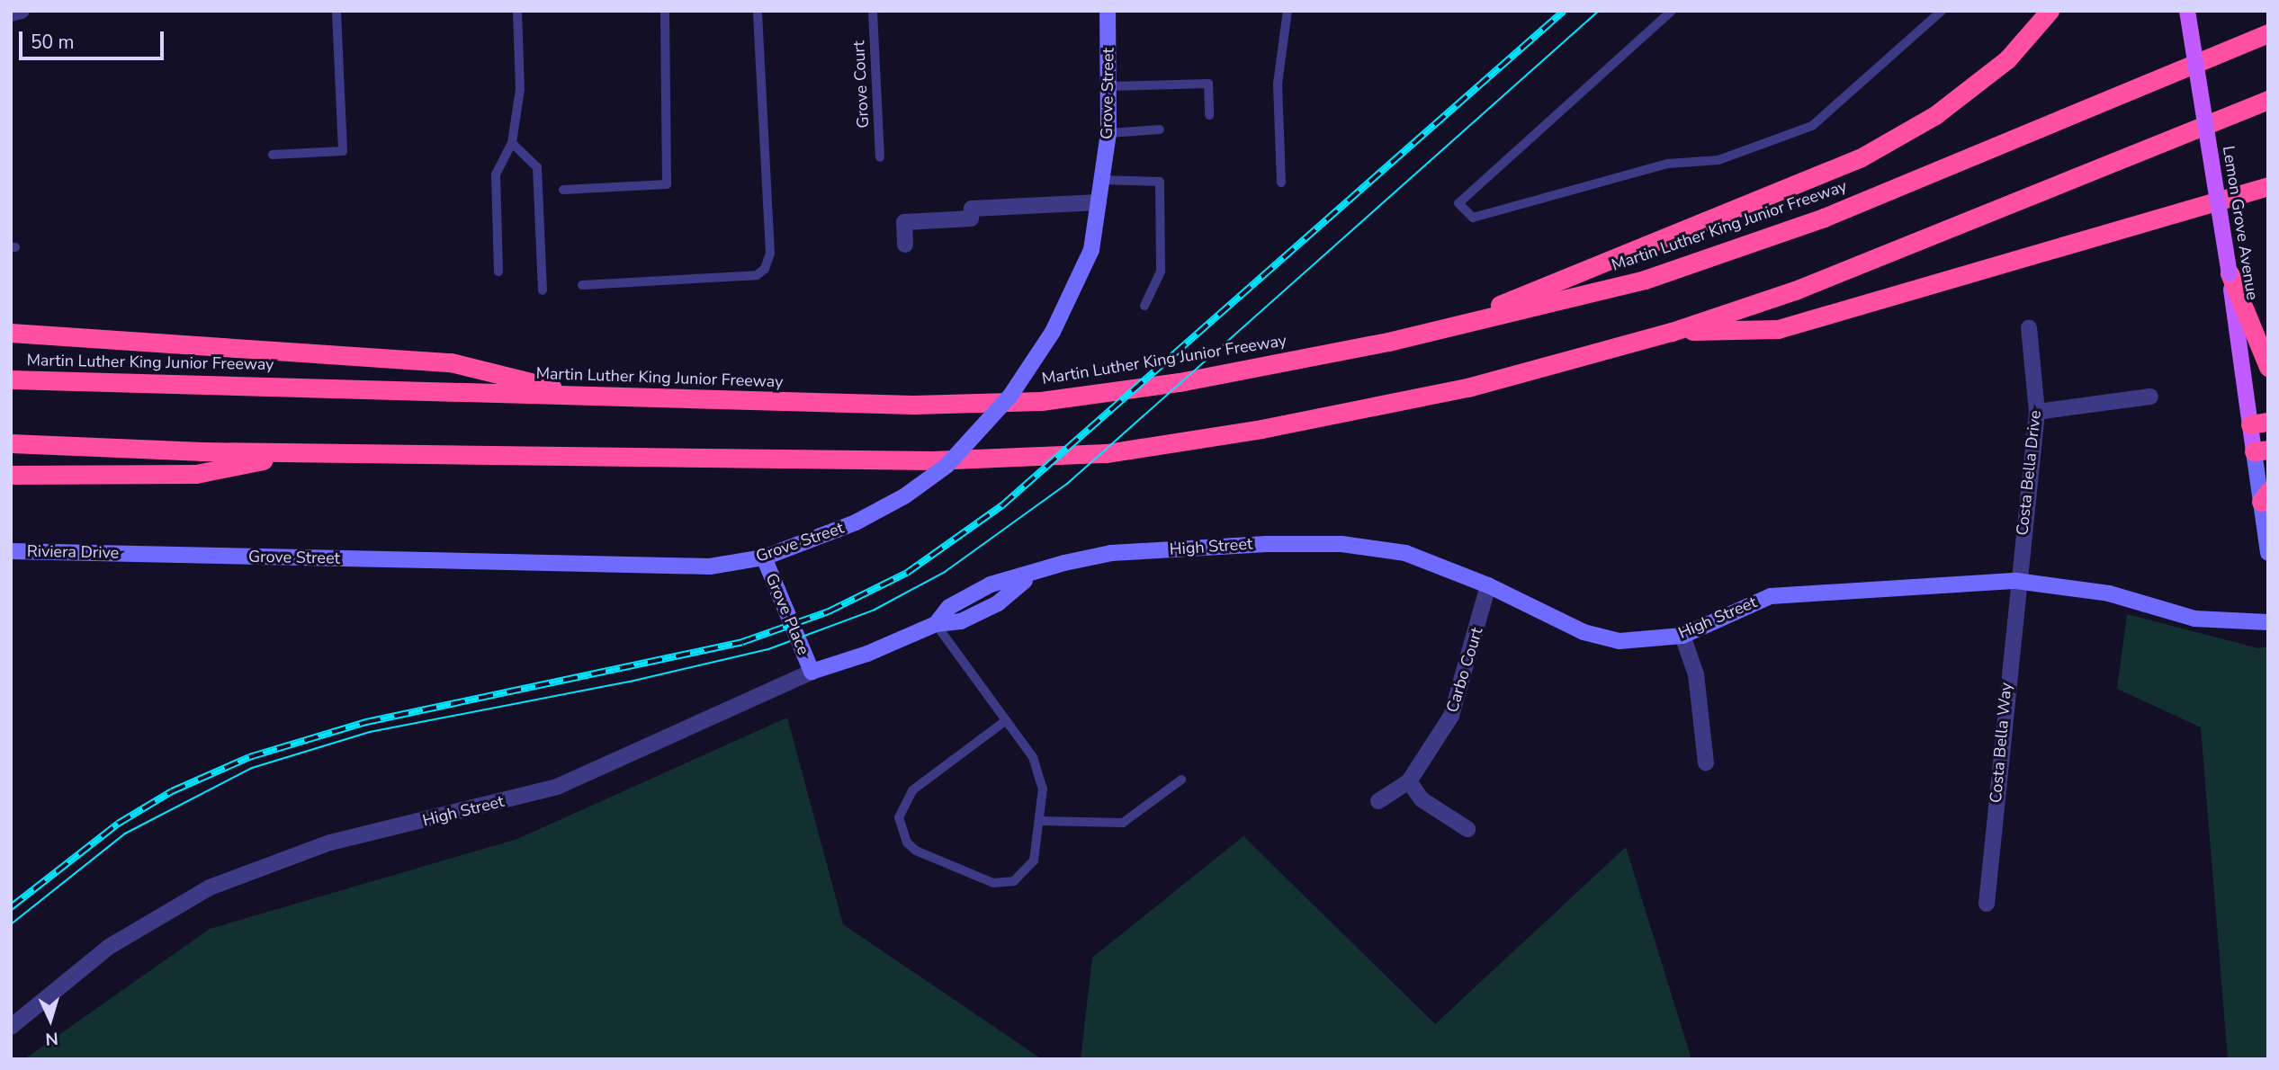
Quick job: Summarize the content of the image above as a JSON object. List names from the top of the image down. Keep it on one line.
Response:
{"streets":{"highway":["Martin Luther King Junior Freeway"],"main road":["Grove Street","Lemon Grove Avenue","High Street","Riviera Drive","Grove Place"],"street":["Costa Bella Drive","Carbo Court","Costa Bella Way"],"lane":["Grove Court"]},"crossings":[["Grove Street","Riviera Drive"],["Grove Street","Grove Place"],["Costa Bella Drive","High Street"],["Costa Bella Drive","Costa Bella Way"],["High Street","Grove Place"],["High Street","Carbo Court"],["High Street","Costa Bella Way"]],"scale_bar":"50 m","north":"bottom"}
